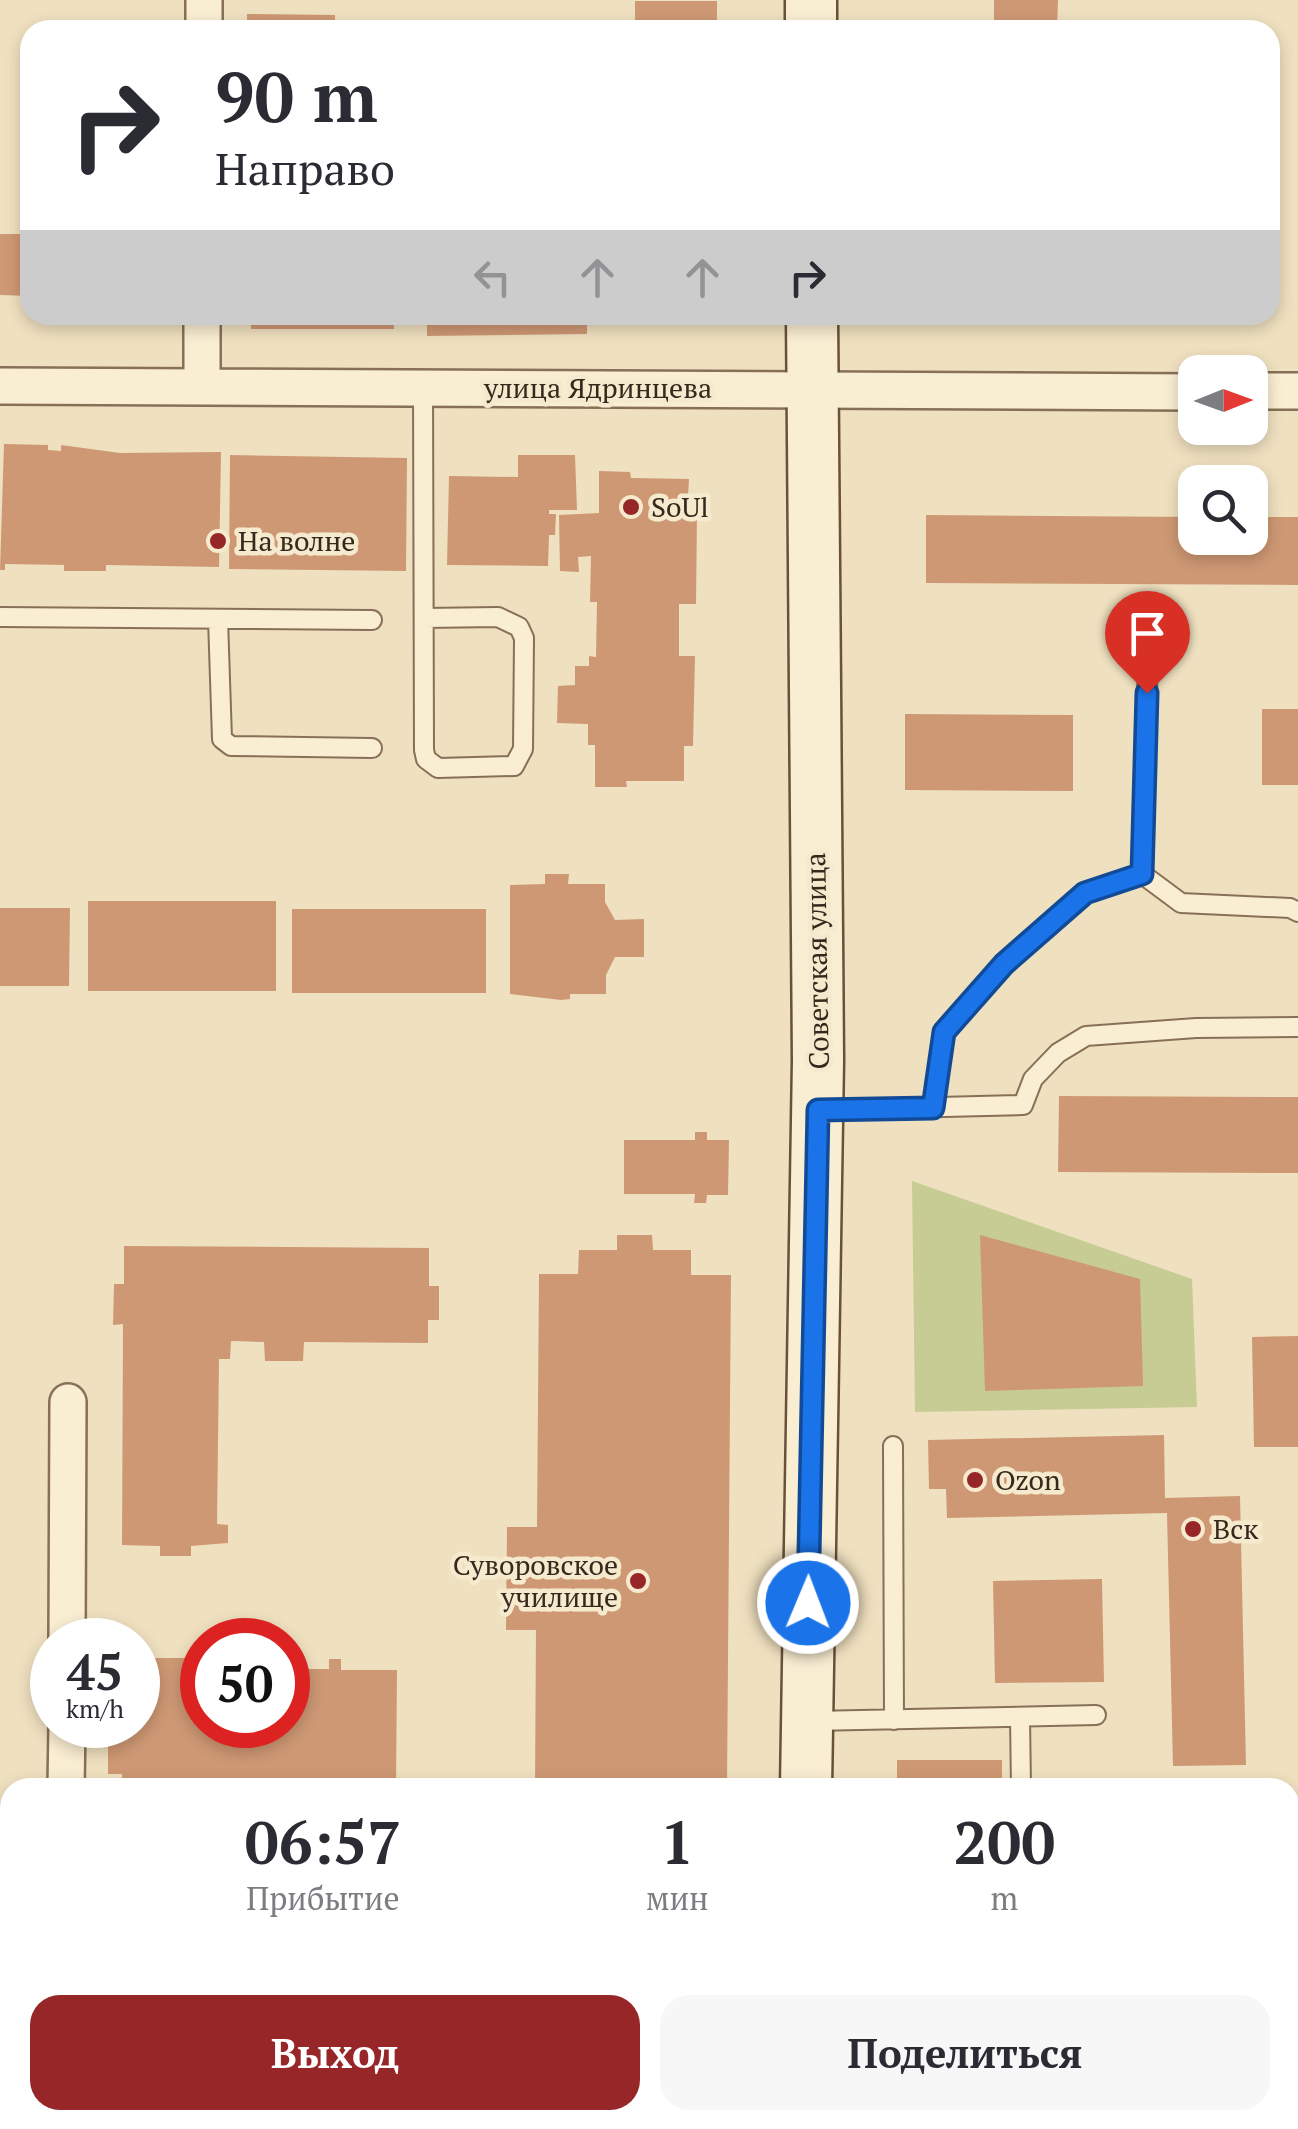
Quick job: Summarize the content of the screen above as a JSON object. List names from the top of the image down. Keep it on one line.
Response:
{"streets":{"main road":["Советская улица"],"street":["улица Ядринцева"]},"crossings":[["улица Ядринцева","Советская улица"]],"places":["SoUl","На волне","Ozon","Вск","Суворовское училище"],"north":"right","page":{"turn":["90 m","Направо"],"speed":"45 km/h","limit":"50","eta":["06:57","Прибытие","1","мин","200","m"],"buttons":["Выход","Поделиться"]}}
